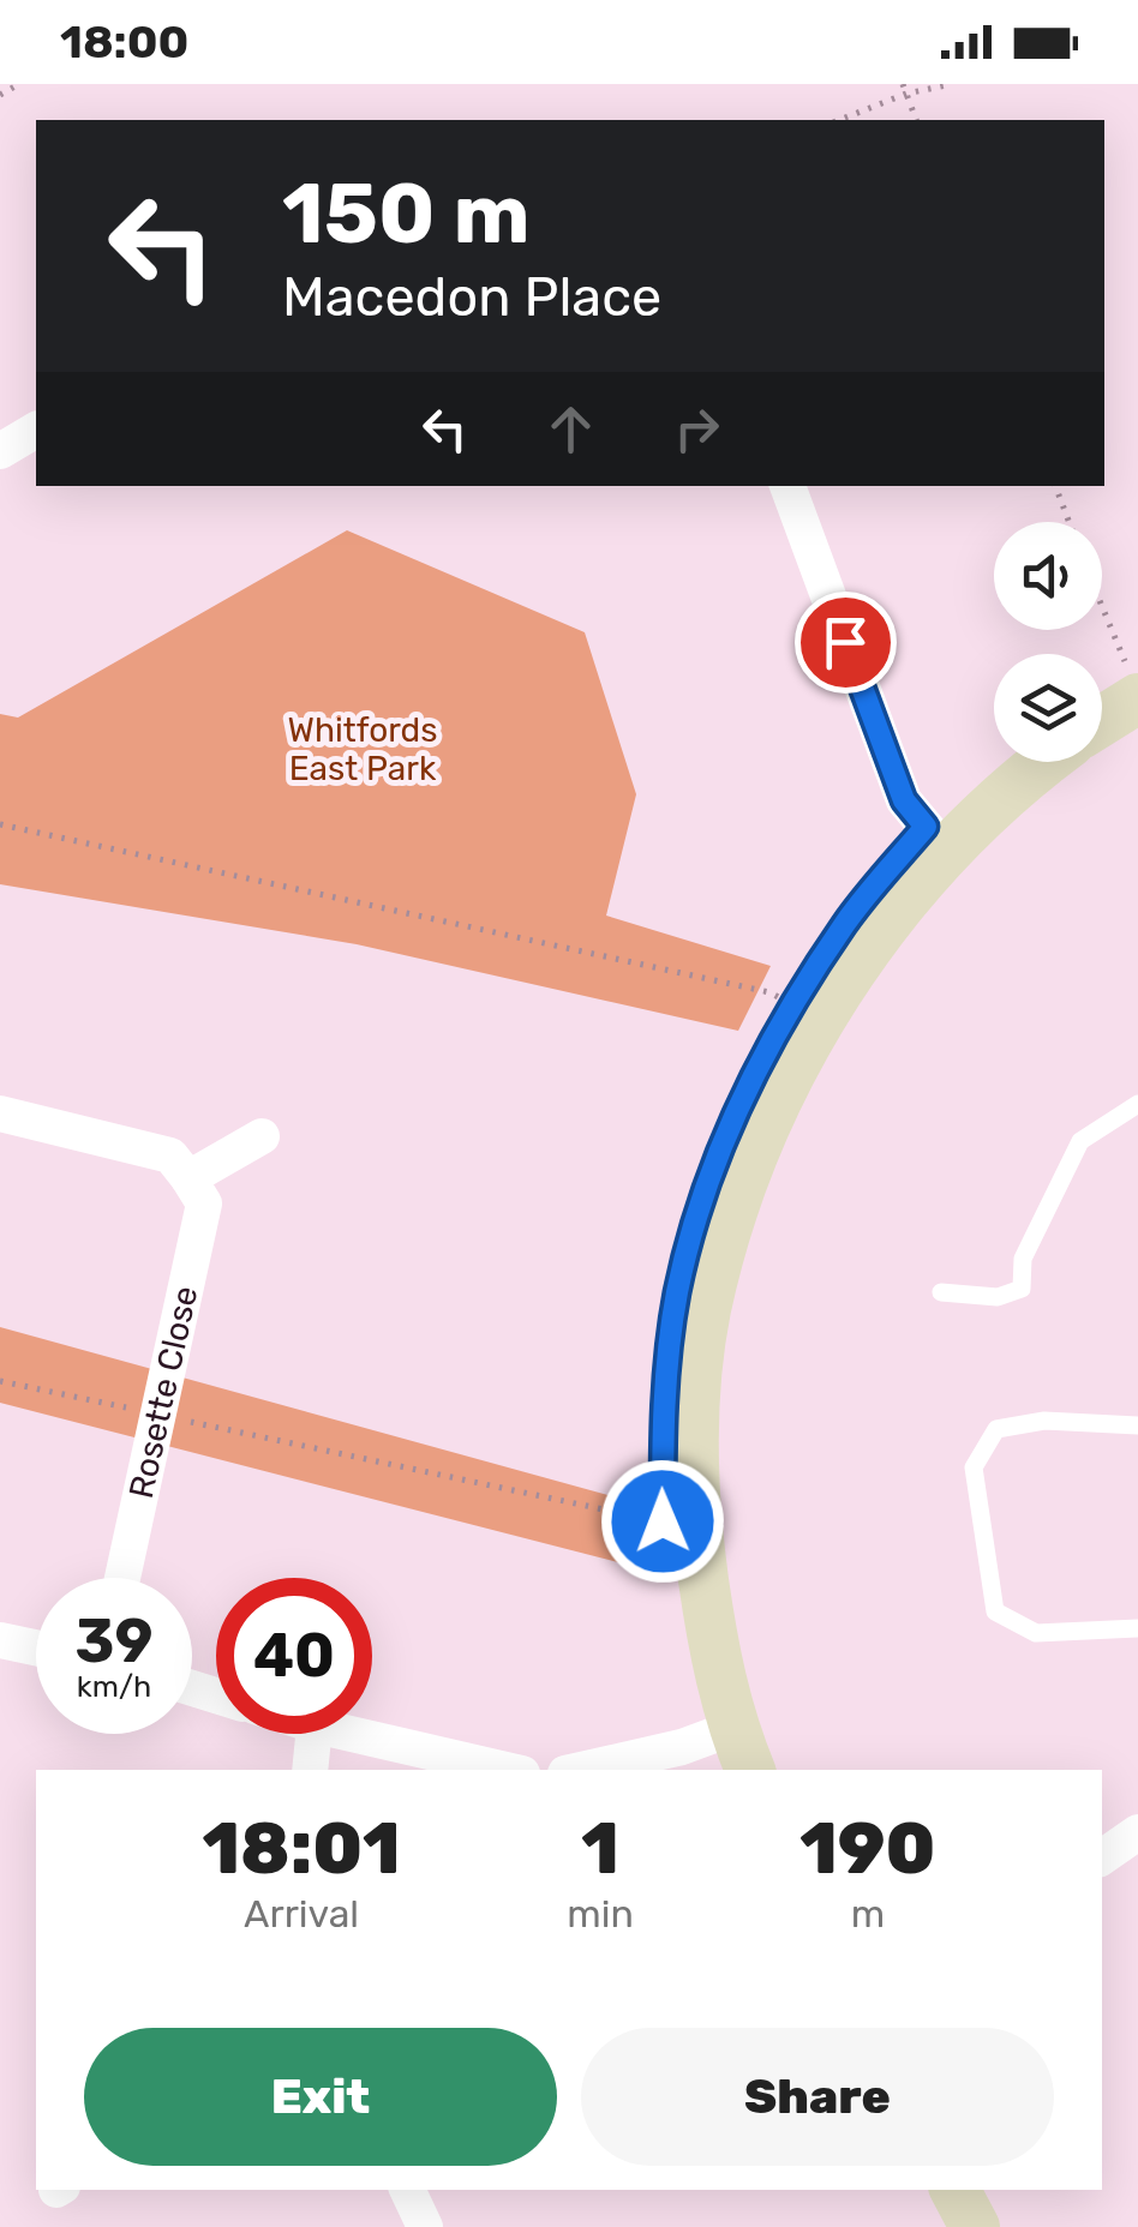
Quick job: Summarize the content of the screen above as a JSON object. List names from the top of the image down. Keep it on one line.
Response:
{"streets":{"street":["Rosette Close"]},"parks":["Whitfords East Park"],"page":{"status":"18:00","turn":["150 m","Macedon Place"],"speed":"39 km/h","limit":"40","eta":["18:01","Arrival","1","min","190","m"],"buttons":["Exit","Share"]}}
